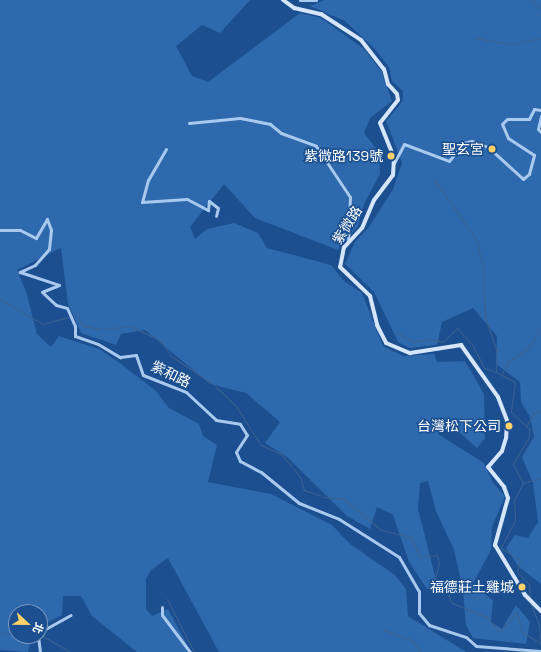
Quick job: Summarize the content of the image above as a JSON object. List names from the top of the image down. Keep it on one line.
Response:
{"streets":{"street":["紫微路","紫和路"]},"places":["聖玄宮","紫微路139號","台灣松下公司","福德莊土雞城"],"north":"right"}
